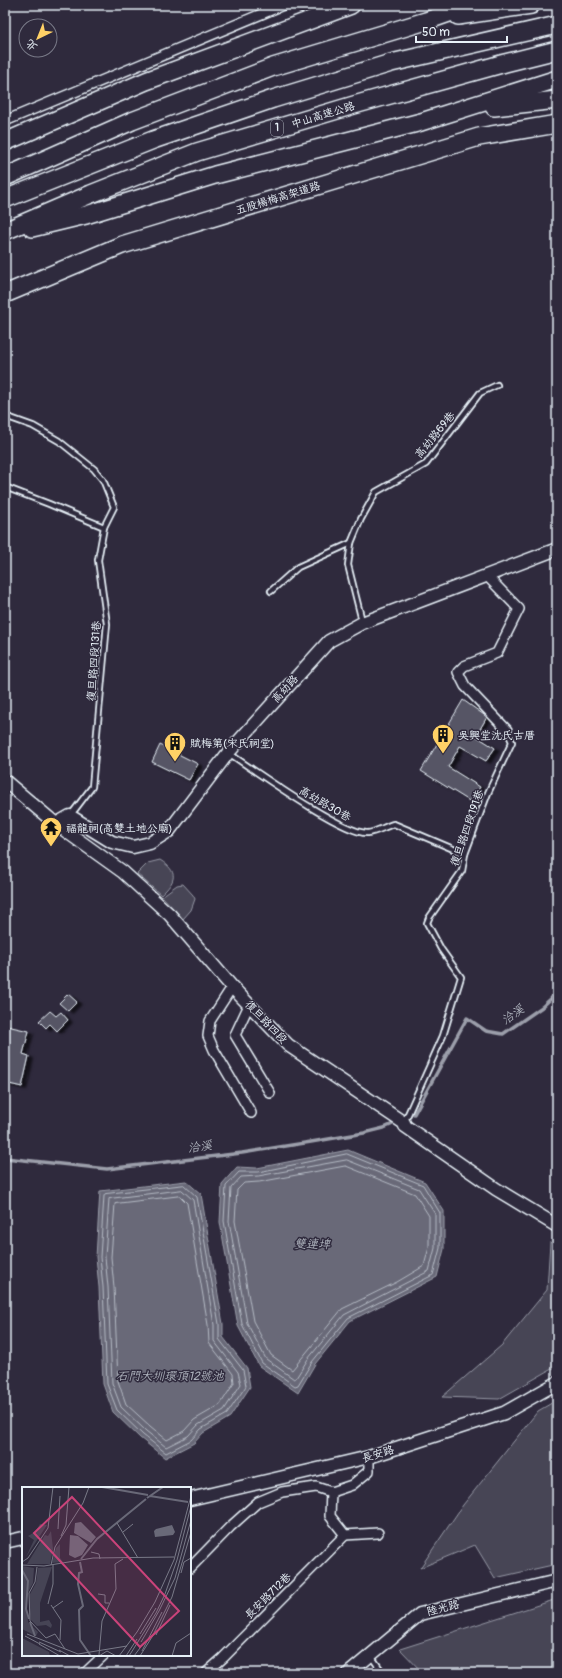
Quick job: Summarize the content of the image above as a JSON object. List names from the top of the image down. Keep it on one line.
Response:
{"streets":{"highway":["中山高速公路","1","五股楊梅高架道路"],"street":["高幼路","復旦路四段","長安路","長安路712巷","陸光路"],"lane":["高幼路69巷","復旦路四段131巷","高幼路30巷","復旦路四段191巷"]},"crossings":[["高幼路69巷","高幼路"],["復旦路四段131巷","高幼路"],["高幼路","高幼路30巷"],["高幼路30巷","復旦路四段191巷"],["復旦路四段191巷","復旦路四段"]],"water":["洽溪","雙連埤","石門大圳環頂12號池"],"places":{"building":["吳興堂沈氏古厝","賦梅第(宋氏祠堂)"],"temple":["福龍祠(高雙土地公廟)"]},"scale_bar":"50 m","north":"bottom left"}
